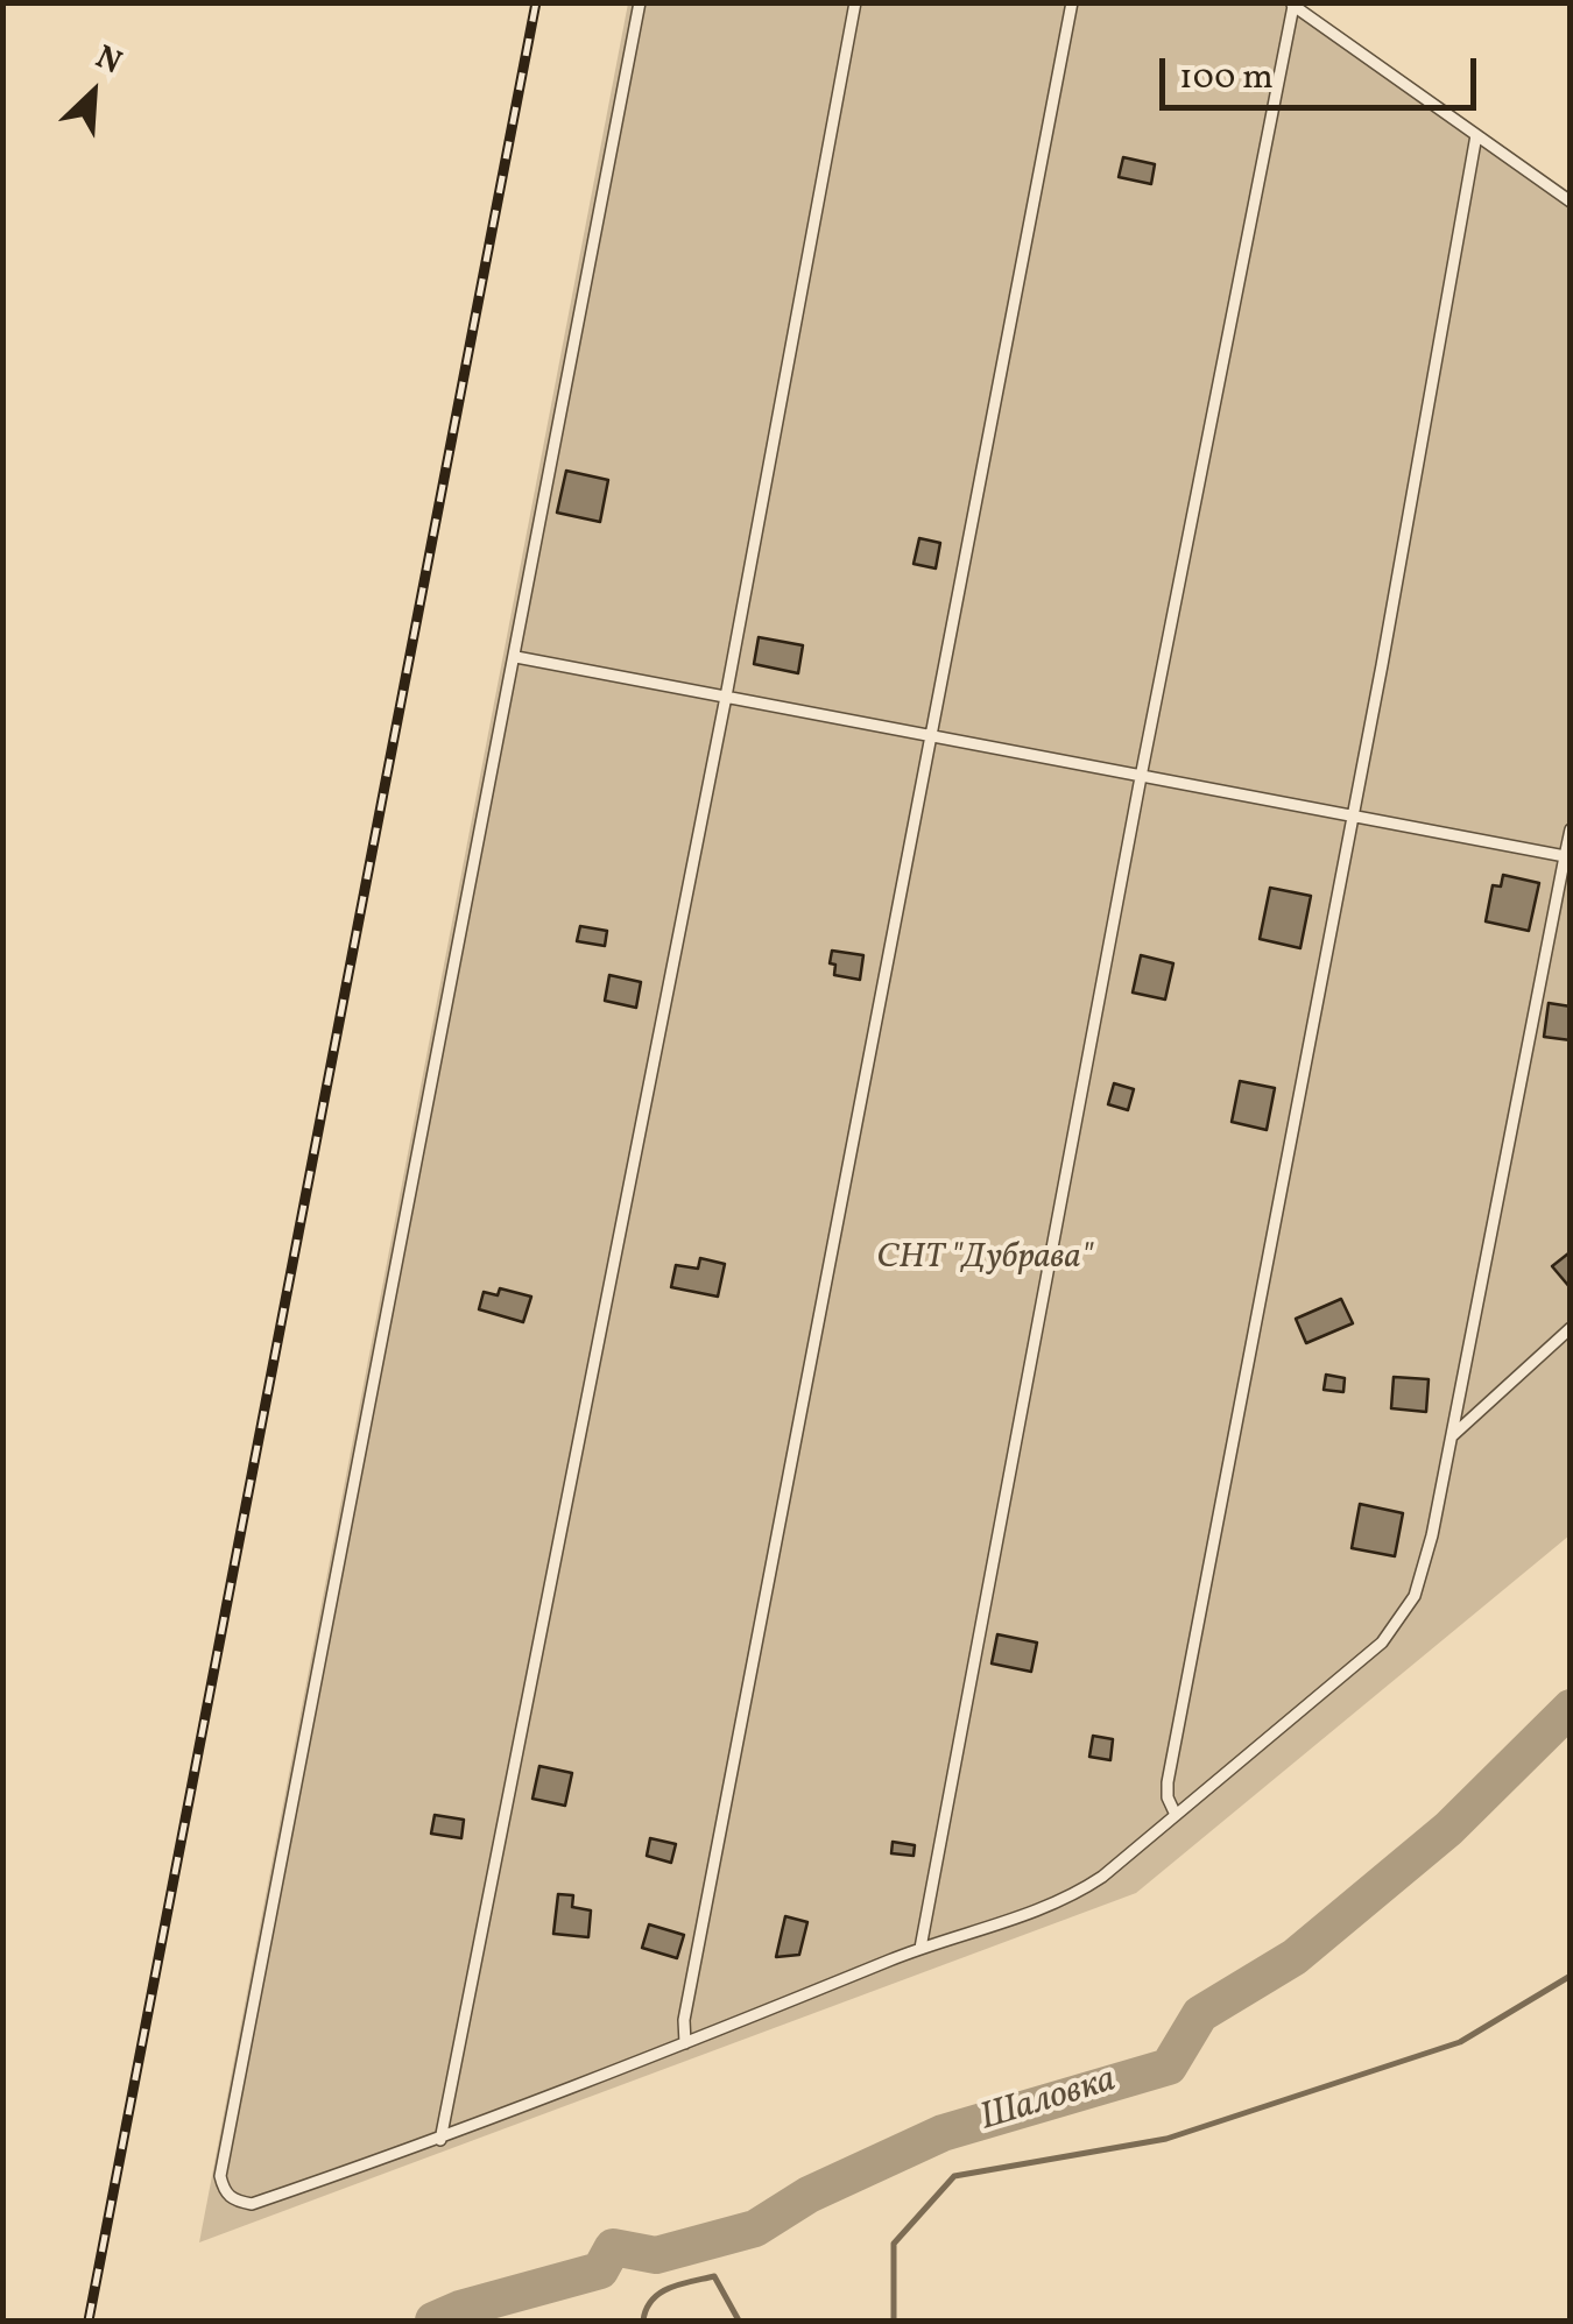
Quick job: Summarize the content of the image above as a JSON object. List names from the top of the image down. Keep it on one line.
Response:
{"water":["Шаловка"],"parks":["СНТ \"Дубрава\""],"scale_bar":"100 m","north":"top right"}
